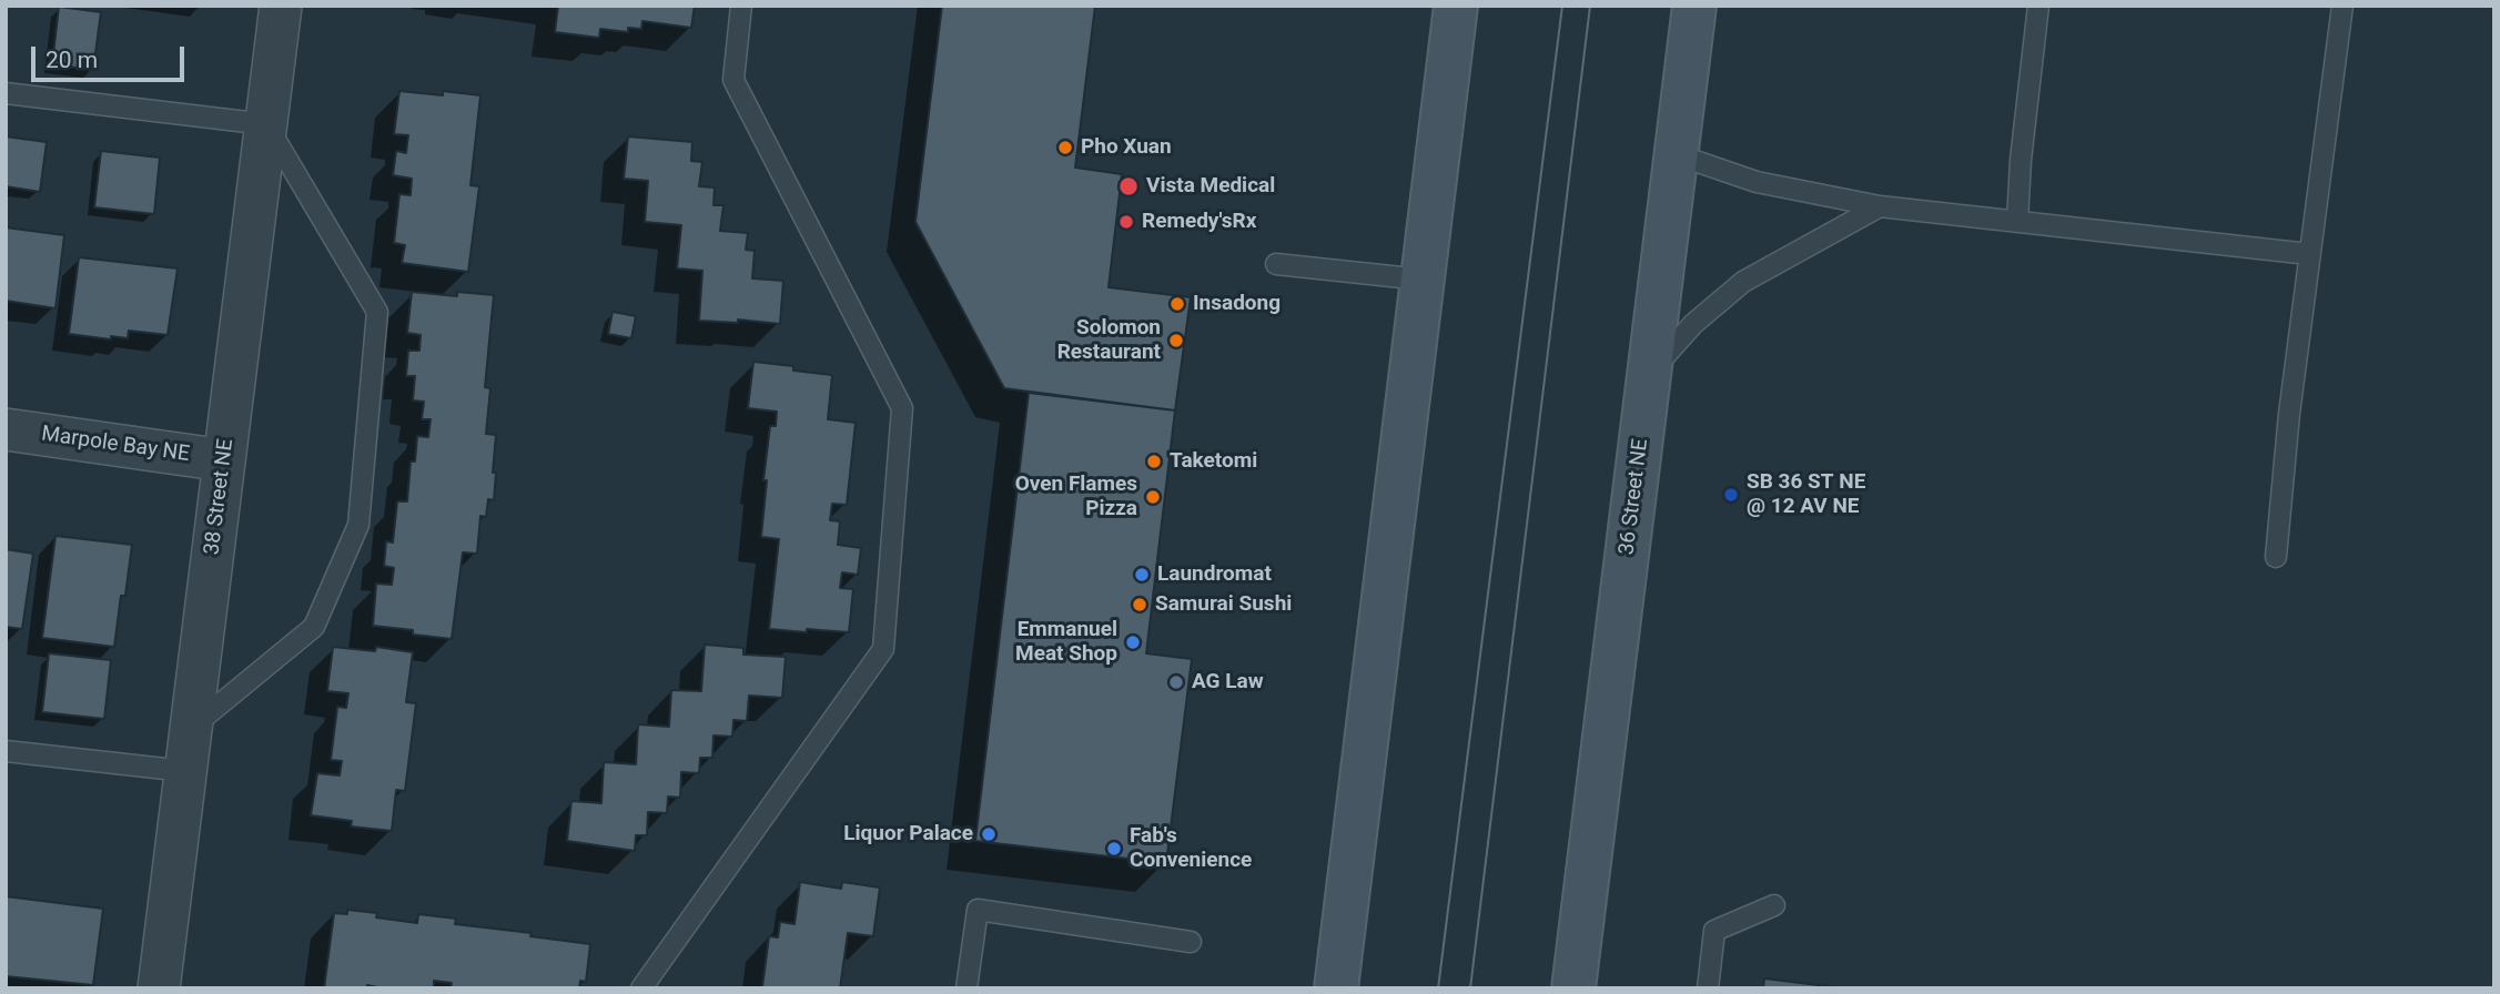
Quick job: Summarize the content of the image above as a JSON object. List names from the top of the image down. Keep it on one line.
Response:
{"streets":{"main road":["36 Street NE"],"street":["Marpole Bay NE","38 Street NE"]},"crossings":[["Marpole Bay NE","38 Street NE"]],"places":["Pho Xuan","Vista Medical","Remedy'sRx","Insadong","Solomon Restaurant","Taketomi","SB 36 ST NE @ 12 AV NE","Oven Flames Pizza","Laundromat","Samurai Sushi","Emmanuel Meat Shop","AG Law","Liquor Palace","Fab's Convenience"],"scale_bar":"20 m"}
